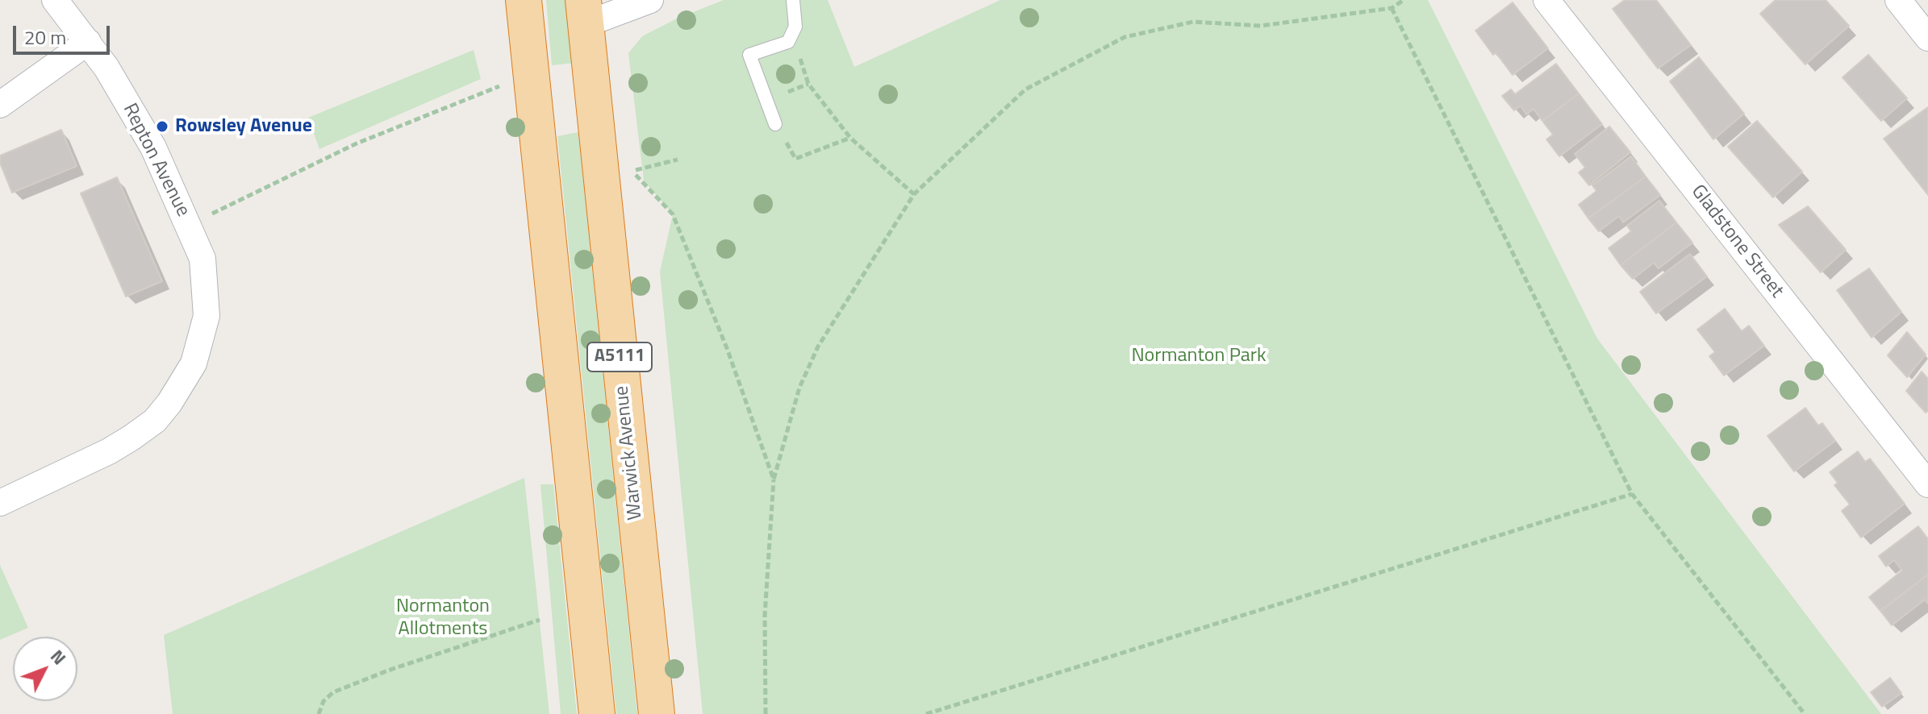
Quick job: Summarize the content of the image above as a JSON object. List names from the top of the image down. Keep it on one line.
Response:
{"streets":{"highway":["A5111","Warwick Avenue"],"street":["Repton Avenue","Gladstone Street"]},"parks":["Normanton Park","Normanton Allotments"],"places":["Rowsley Avenue"],"scale_bar":"20 m","north":"top right"}
